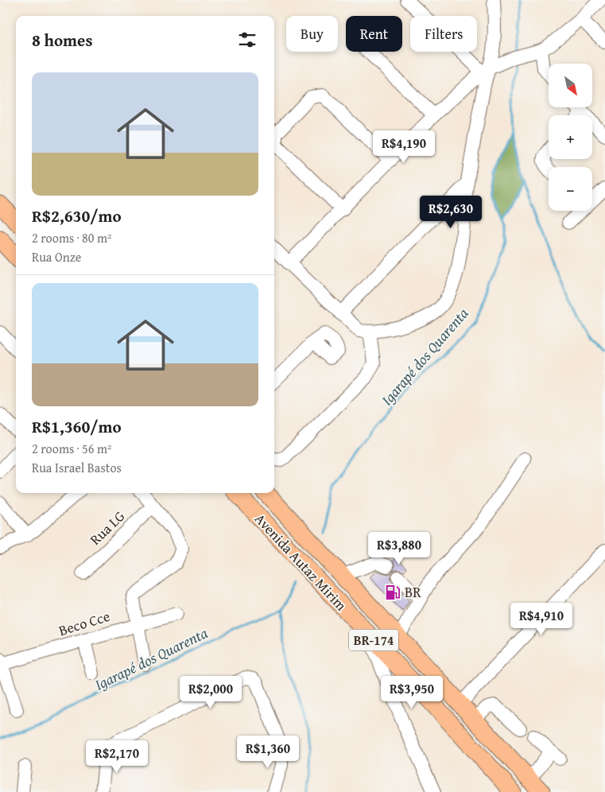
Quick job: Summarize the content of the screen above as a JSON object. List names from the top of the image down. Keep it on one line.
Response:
{"streets":{"main road":["Avenida Autaz Mirim","BR-174"],"street":["Rua LG","Beco Cce"]},"water":["Igarapé dos Quarenta"],"places":{"fuel station":["BR"]},"north":"bottom right","page":{"chip":["Buy","Rent","Filters"],"heading":"8 homes","map_buttons":["+","−"],"list":[{"name":"R$2,630/mo","note":"2 rooms · 80 m² · Rua Onze"},{"name":"R$1,360/mo","note":"2 rooms · 56 m² · Rua Israel Bastos"}],"price":["R$4,190","R$2,630","R$3,880","R$4,910","R$2,000","R$3,950","R$1,360","R$2,170"]}}
